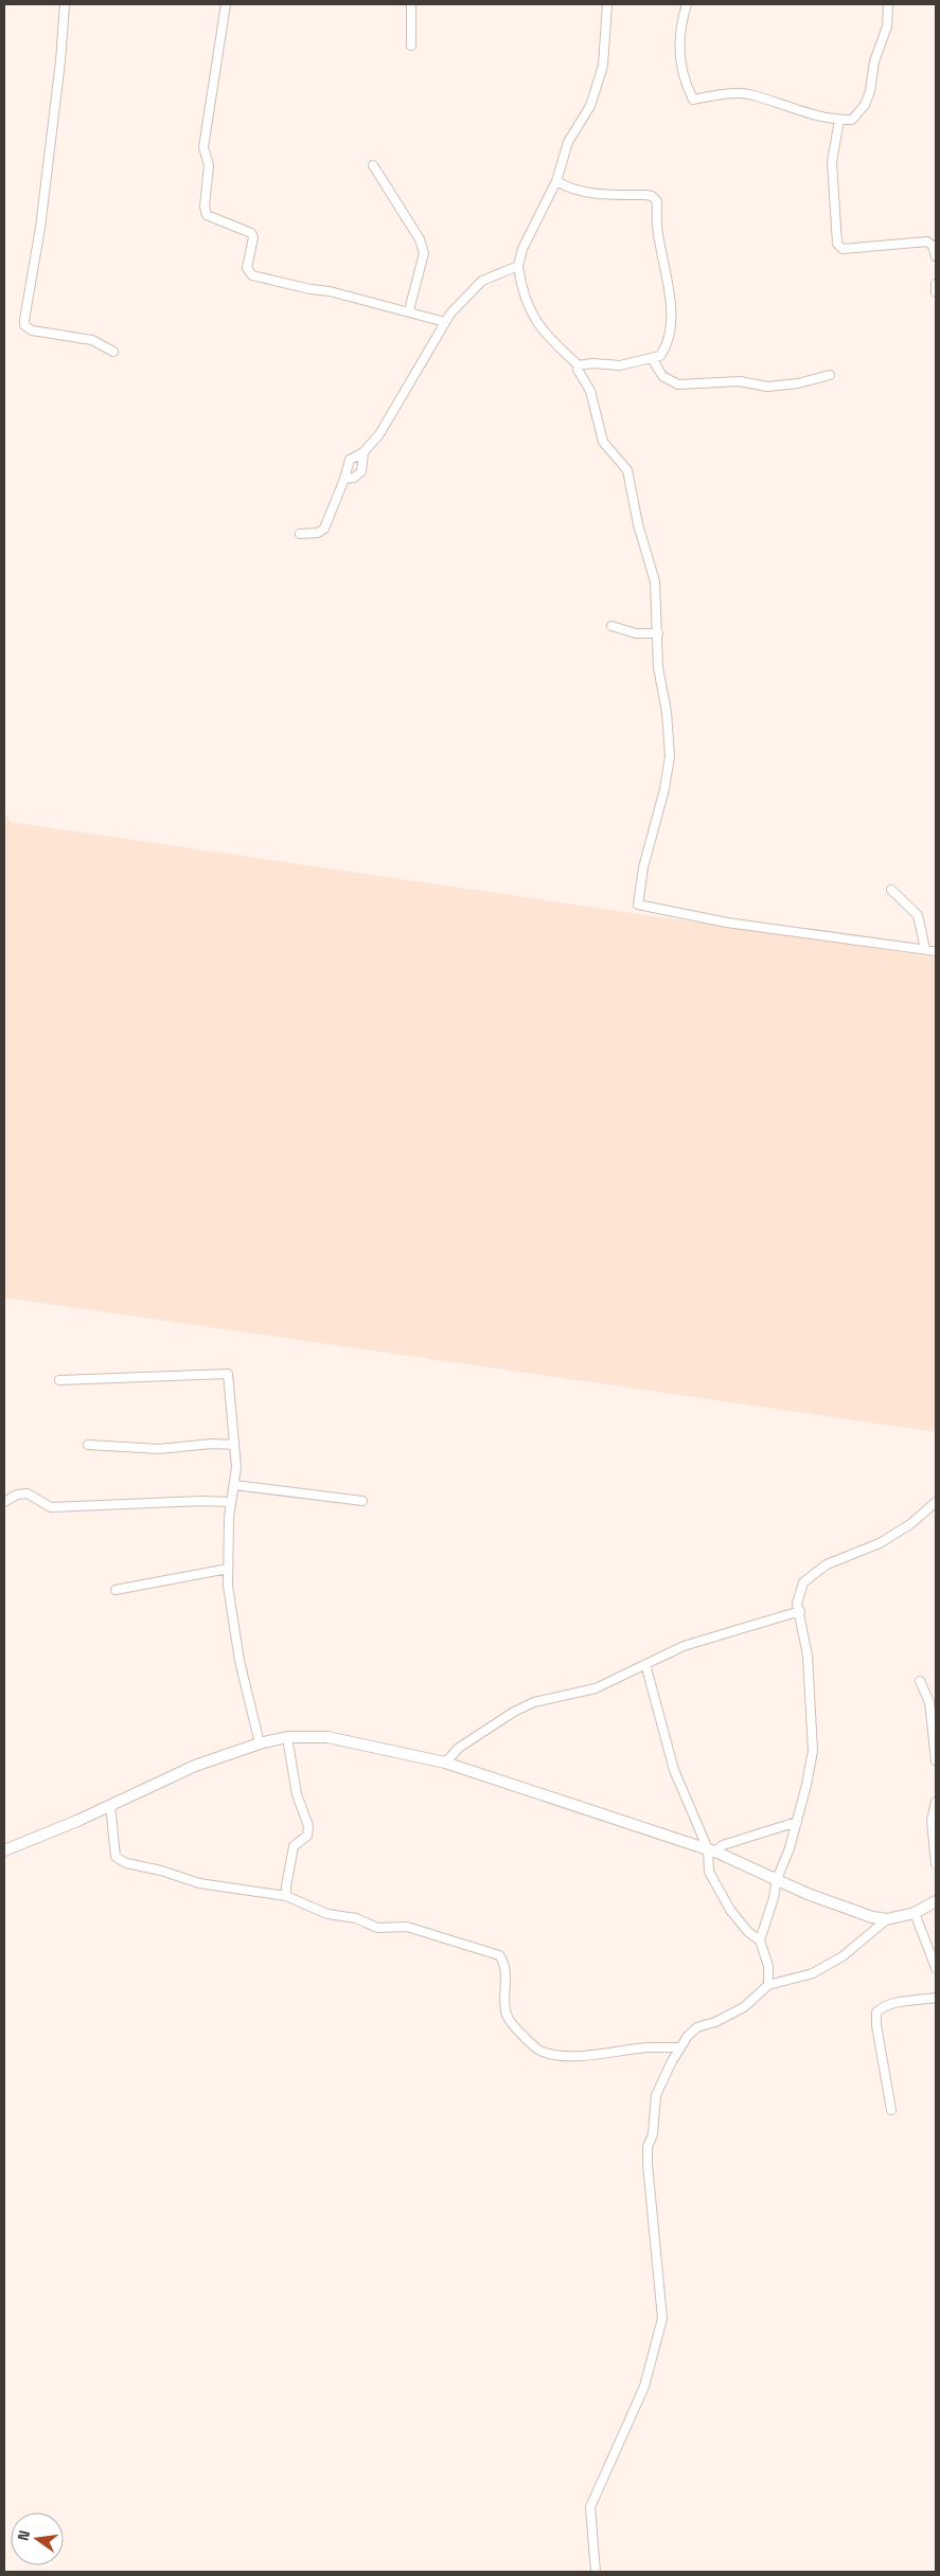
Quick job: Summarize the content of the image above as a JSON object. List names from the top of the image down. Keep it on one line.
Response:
{"north":"left"}
